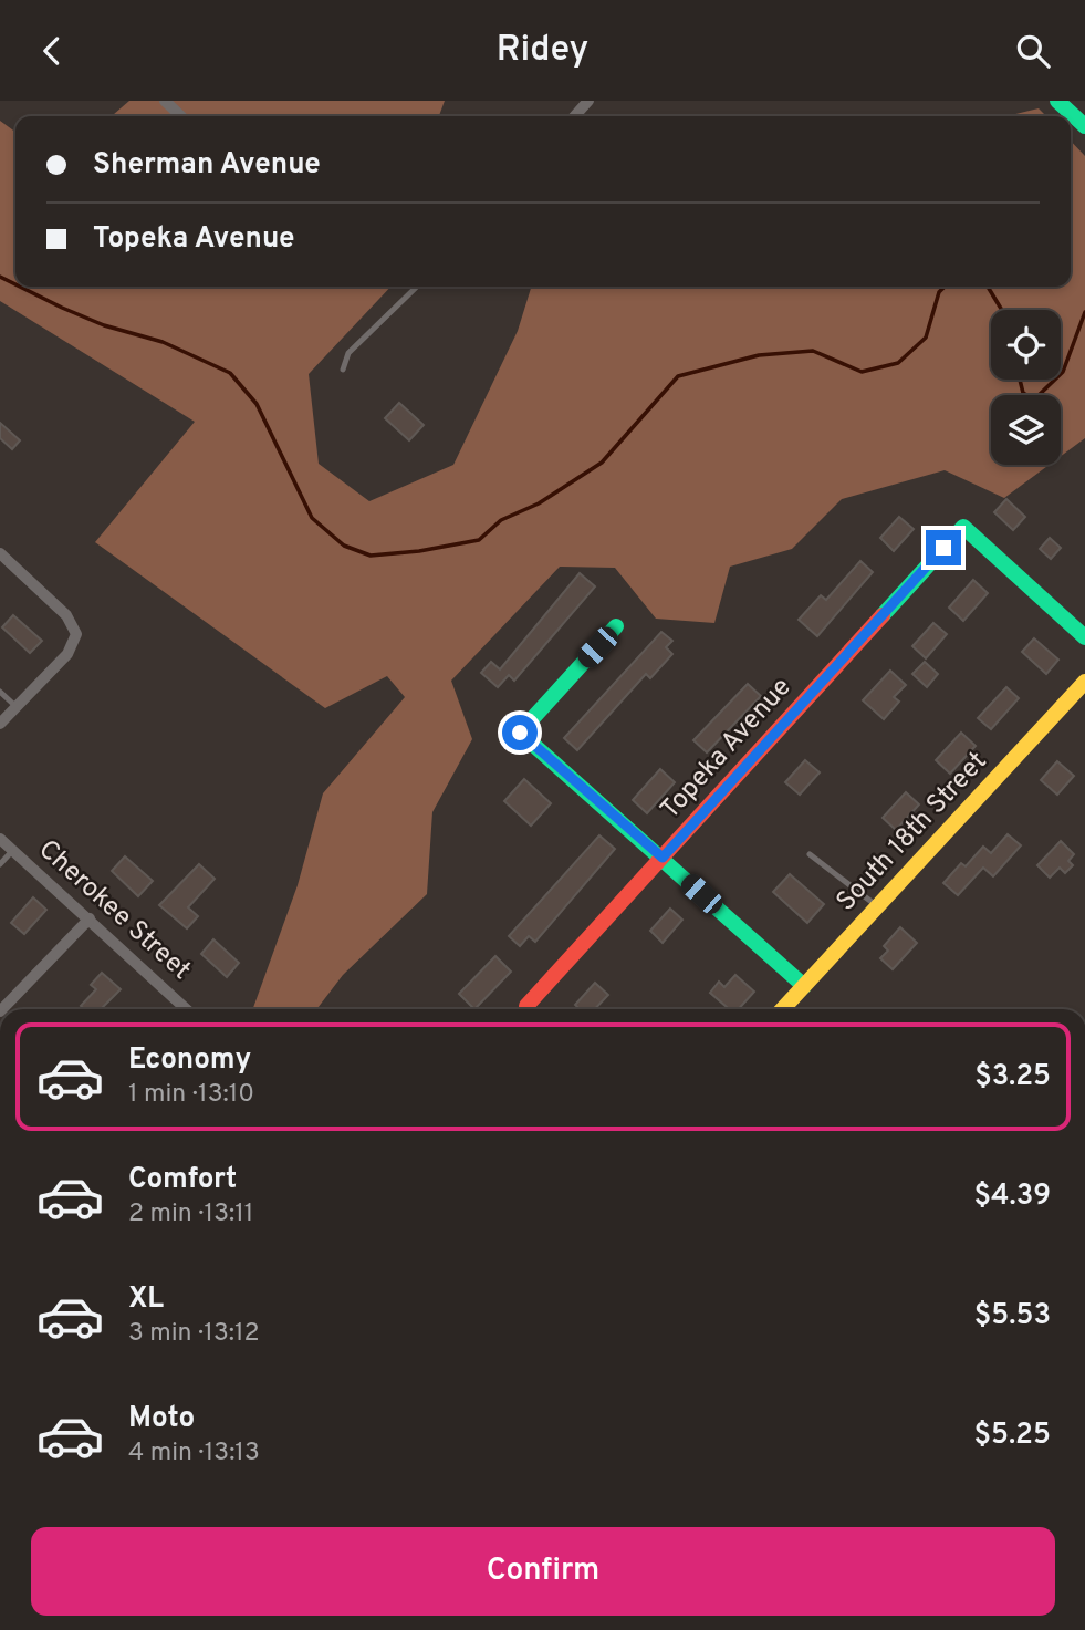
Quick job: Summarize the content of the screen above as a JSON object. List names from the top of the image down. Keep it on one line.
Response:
{"streets":{"street":["Topeka Avenue","South 18th Street","Cherokee Street"]},"page":{"header":"Ridey","banner":["Sherman Avenue","Topeka Avenue"],"list":[{"name":"Economy","note":"1 min · 13:10","value":"$3.25"},{"name":"Comfort","note":"2 min · 13:11","value":"$4.39"},{"name":"XL","note":"3 min · 13:12","value":"$5.53"},{"name":"Moto","note":"4 min · 13:13","value":"$5.25"}],"buttons":"Confirm"}}
